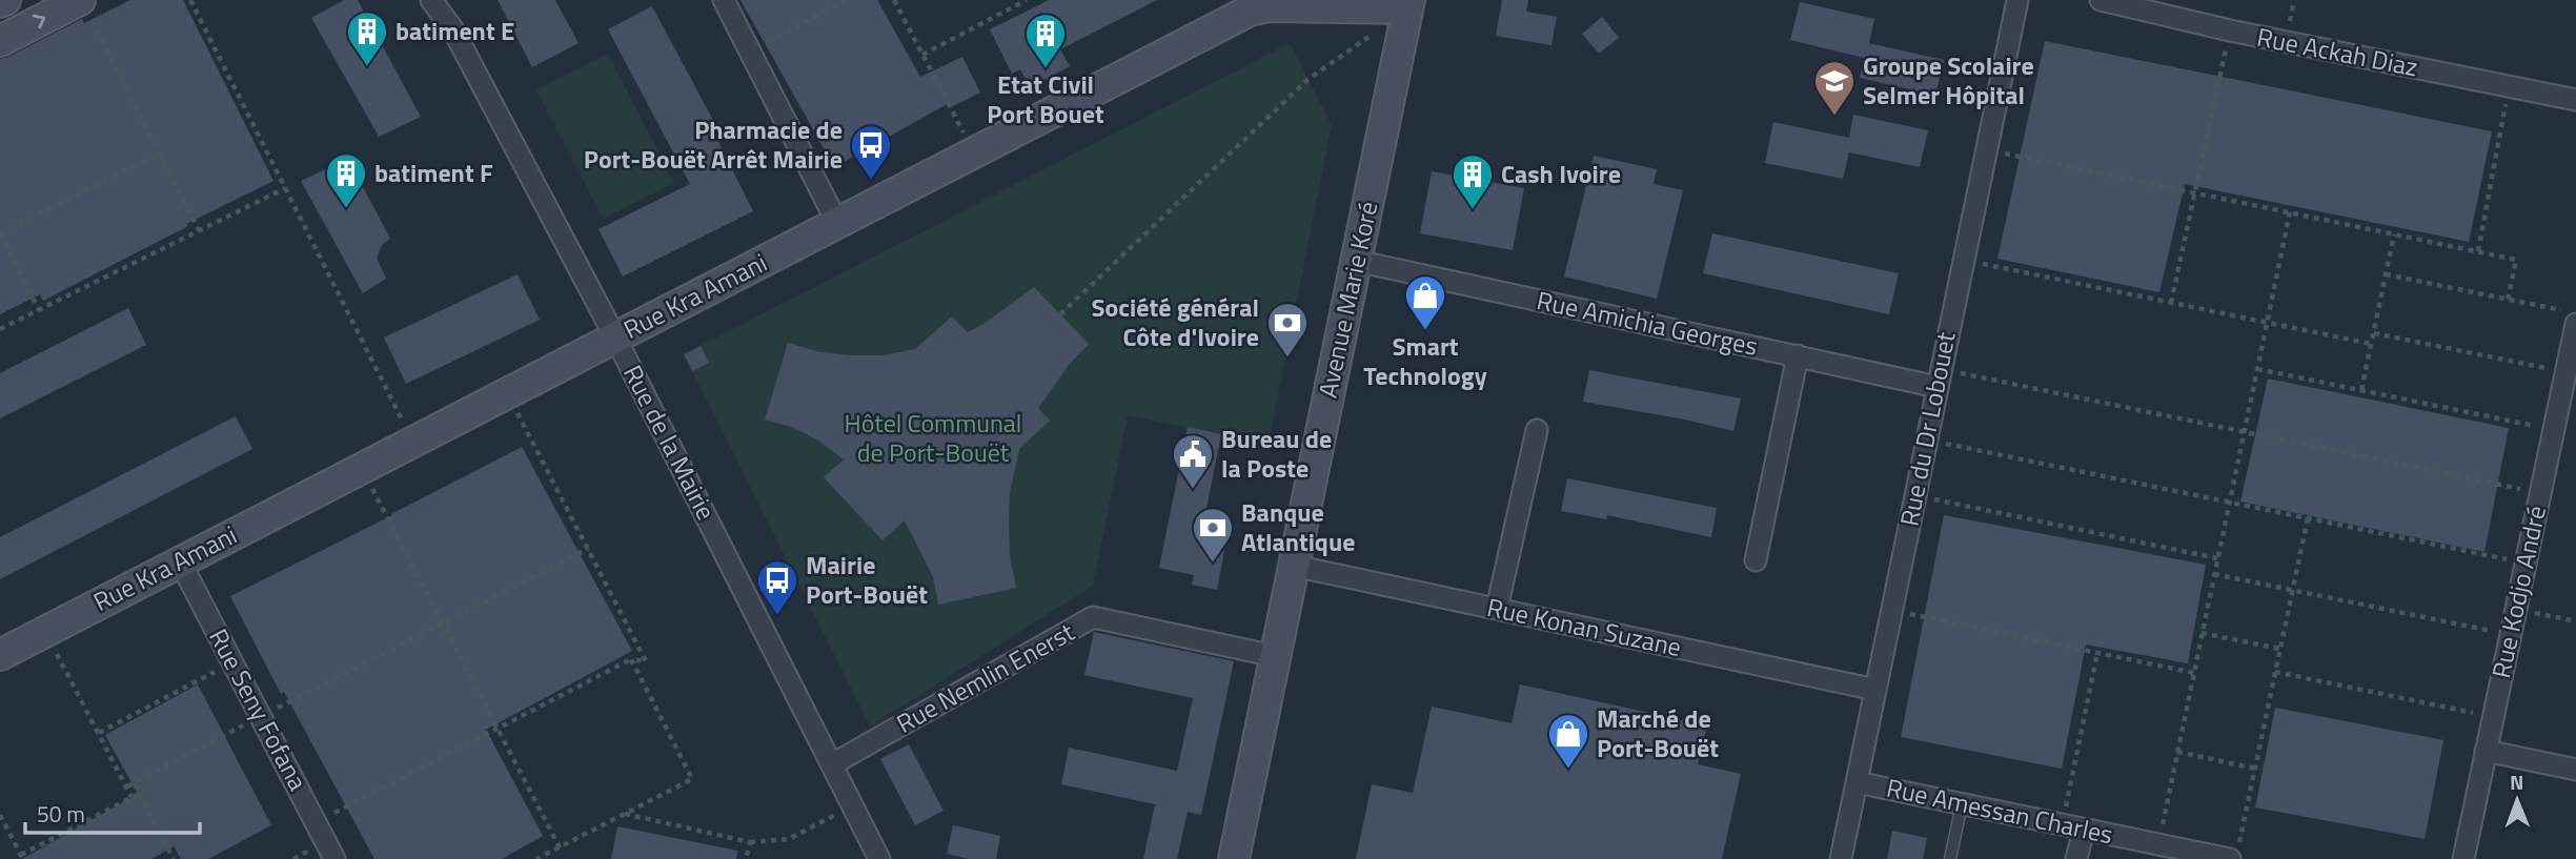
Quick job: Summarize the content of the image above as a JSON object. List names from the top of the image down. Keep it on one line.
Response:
{"streets":{"street":["Rue Ackah Diaz","Rue Kra Amani","Avenue Marie Koré","Rue Amichia Georges","Rue du Dr Lobouet","Rue de la Mairie","Rue Kodjo André","Rue Konan Suzane","Rue Nemlin Enerst","Rue Seny Fofana","Rue Amessan Charles"]},"crossings":[["Rue Kra Amani","Avenue Marie Koré"],["Rue Kra Amani","Rue de la Mairie"],["Rue Kra Amani","Rue Seny Fofana"],["Avenue Marie Koré","Rue Amichia Georges"],["Avenue Marie Koré","Rue Konan Suzane"],["Avenue Marie Koré","Rue Nemlin Enerst"],["Rue Amichia Georges","Rue du Dr Lobouet"],["Rue du Dr Lobouet","Rue Konan Suzane"],["Rue du Dr Lobouet","Rue Amessan Charles"],["Rue de la Mairie","Rue Nemlin Enerst"]],"parks":["Hôtel Communal de Port-Bouët"],"places":{"building":["batiment E","Etat Civil Port Bouet","batiment F","Cash Ivoire"],"school or university":["Groupe Scolaire Selmer Hôpital"],"bus stop":["Pharmacie de Port-Bouët Arrêt Mairie","Mairie Port-Bouët"],"shop":["Smart Technology","Marché de Port-Bouët"],"bank":["Société général Côte d'Ivoire","Banque Atlantique"],"public building":["Bureau de la Poste"]},"scale_bar":"50 m","north":"top"}
